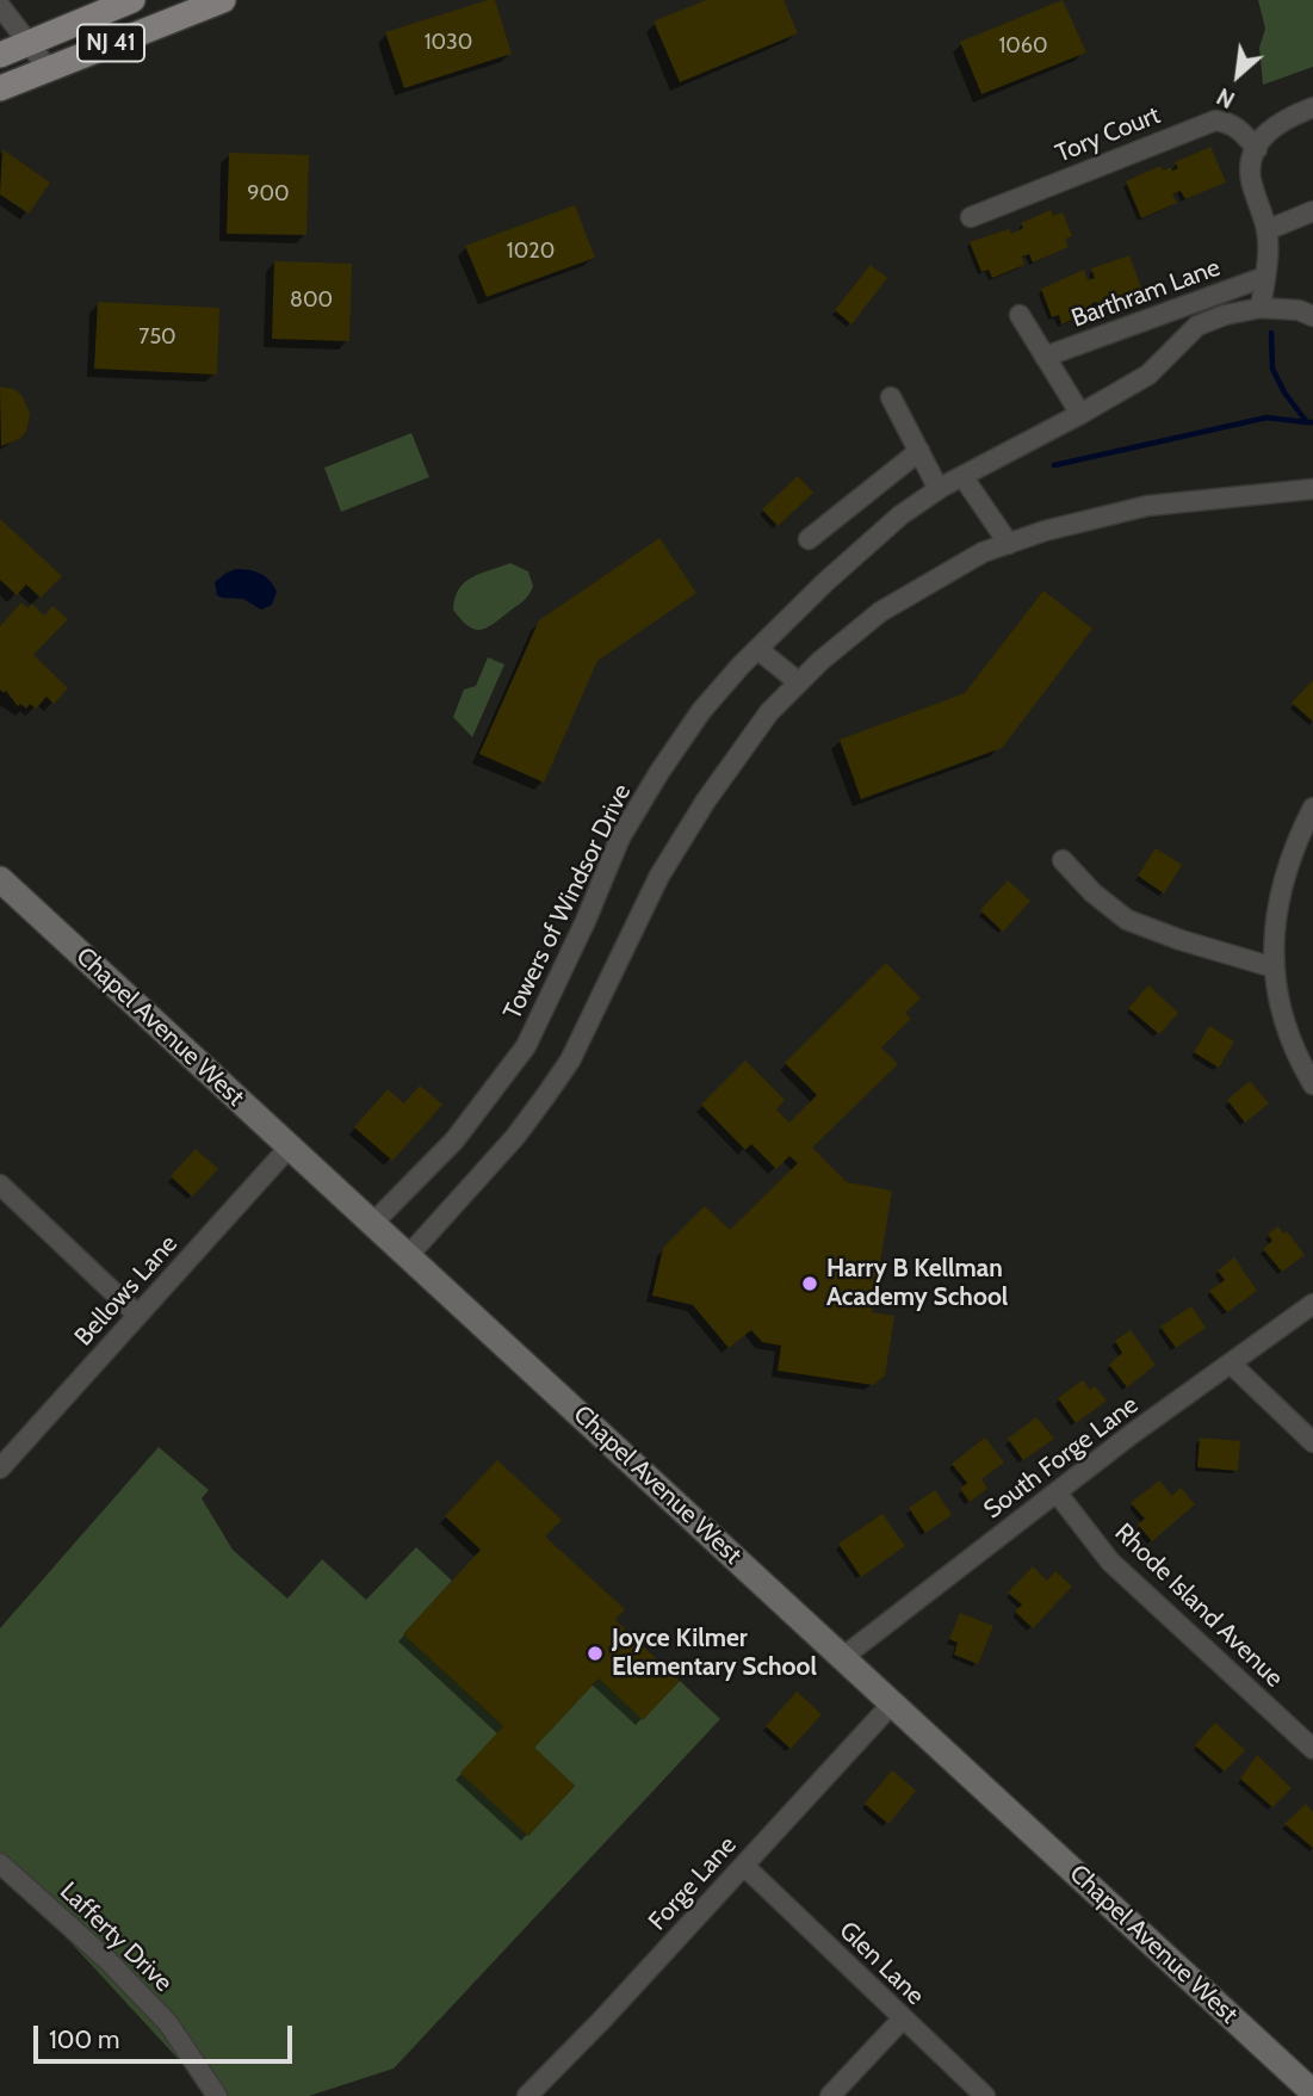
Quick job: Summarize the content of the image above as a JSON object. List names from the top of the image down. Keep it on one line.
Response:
{"streets":{"main road":["NJ 41","Chapel Avenue West"],"street":["Tory Court","Barthram Lane","Towers of Windsor Drive","Bellows Lane","South Forge Lane","Rhode Island Avenue","Forge Lane","Lafferty Drive","Glen Lane"]},"crossings":[["Towers of Windsor Drive","Chapel Avenue West"],["Chapel Avenue West","Bellows Lane"],["Chapel Avenue West","South Forge Lane"],["Chapel Avenue West","Forge Lane"],["South Forge Lane","Rhode Island Avenue"],["Forge Lane","Glen Lane"]],"places":["Harry B Kellman Academy School","Joyce Kilmer Elementary School"],"house_numbers":["1030","1060","900","1020","800","750"],"scale_bar":"100 m","north":"bottom left"}
